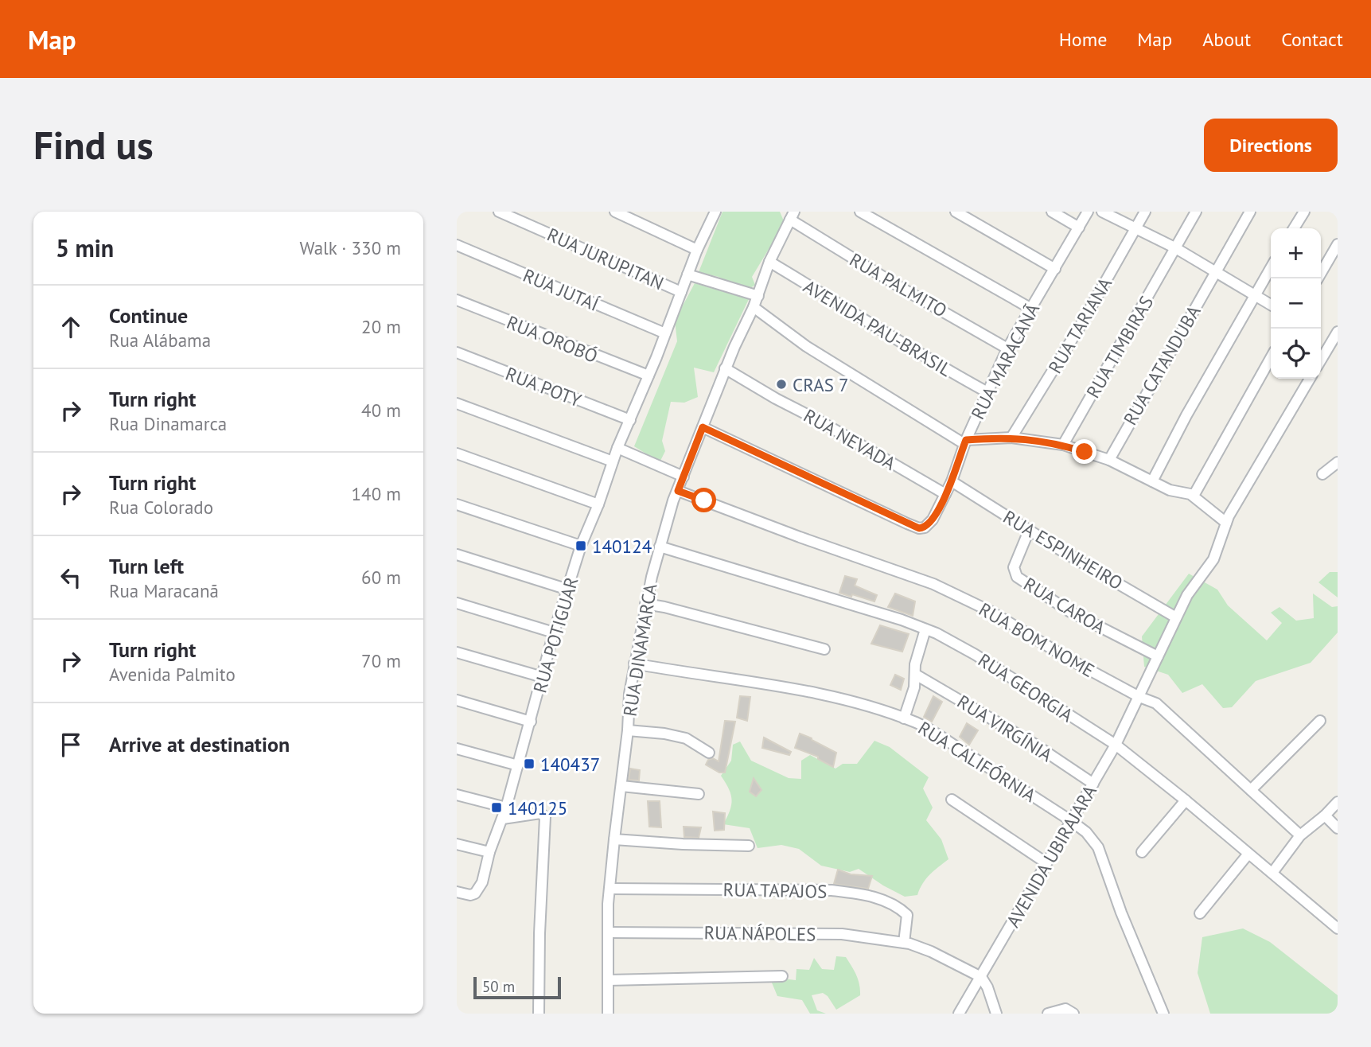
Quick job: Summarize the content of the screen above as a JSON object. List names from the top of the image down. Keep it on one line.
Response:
{"streets":{"street":["RUA JURUPITAN","RUA PALMITO","RUA JUTAÍ","RUA TARIANA","AVENIDA PAU-BRASIL","RUA OROBÓ","RUA TIMBIRAS","RUA MARACANÃ","RUA CATANDUBA","RUA POTY","RUA NEVADA","RUA ESPINHEIRO","RUA CAROA","RUA POTIGUAR","RUA BOM NOME","RUA DINAMARCA","RUA GEORGIA","RUA VIRGÍNIA","RUA CALIFÓRNIA","AVENIDA UBIRAJARA","RUA TAPAJOS","RUA NÁPOLES"]},"crossings":[["RUA JURUPITAN","RUA POTIGUAR"],["RUA PALMITO","RUA MARACANÃ"],["RUA PALMITO","RUA DINAMARCA"],["RUA JUTAÍ","RUA POTIGUAR"],["AVENIDA PAU-BRASIL","RUA MARACANÃ"],["AVENIDA PAU-BRASIL","RUA DINAMARCA"],["RUA OROBÓ","RUA POTIGUAR"],["RUA MARACANÃ","RUA NEVADA"],["RUA MARACANÃ","RUA ESPINHEIRO"],["RUA MARACANÃ","RUA DINAMARCA"],["RUA POTY","RUA POTIGUAR"],["RUA NEVADA","RUA DINAMARCA"],["RUA ESPINHEIRO","RUA CAROA"],["RUA ESPINHEIRO","AVENIDA UBIRAJARA"],["RUA CAROA","AVENIDA UBIRAJARA"],["RUA BOM NOME","RUA DINAMARCA"],["RUA BOM NOME","AVENIDA UBIRAJARA"],["RUA DINAMARCA","RUA GEORGIA"],["RUA DINAMARCA","RUA CALIFÓRNIA"],["RUA DINAMARCA","RUA TAPAJOS"],["RUA DINAMARCA","RUA NÁPOLES"],["RUA GEORGIA","AVENIDA UBIRAJARA"],["RUA VIRGÍNIA","AVENIDA UBIRAJARA"],["RUA CALIFÓRNIA","AVENIDA UBIRAJARA"],["AVENIDA UBIRAJARA","RUA NÁPOLES"],["RUA TAPAJOS","RUA NÁPOLES"]],"places":{"other":["CRAS 7"],"transit":["140124","140437","140125"]},"scale_bar":"50 m","page":{"header":"Map","nav":["Home","Map","About","Contact"],"buttons":"Directions","title":"Find us","heading":["5 min","Walk · 330 m"],"map_buttons":["+","−"],"list":[["Continue","Rua Alábama","20 m"],["Turn right","Rua Dinamarca","40 m"],["Turn right","Rua Colorado","140 m"],["Turn left","Rua Maracanã","60 m"],["Turn right","Avenida Palmito","70 m"],"Arrive at destination"],"scale":"50 m"}}
